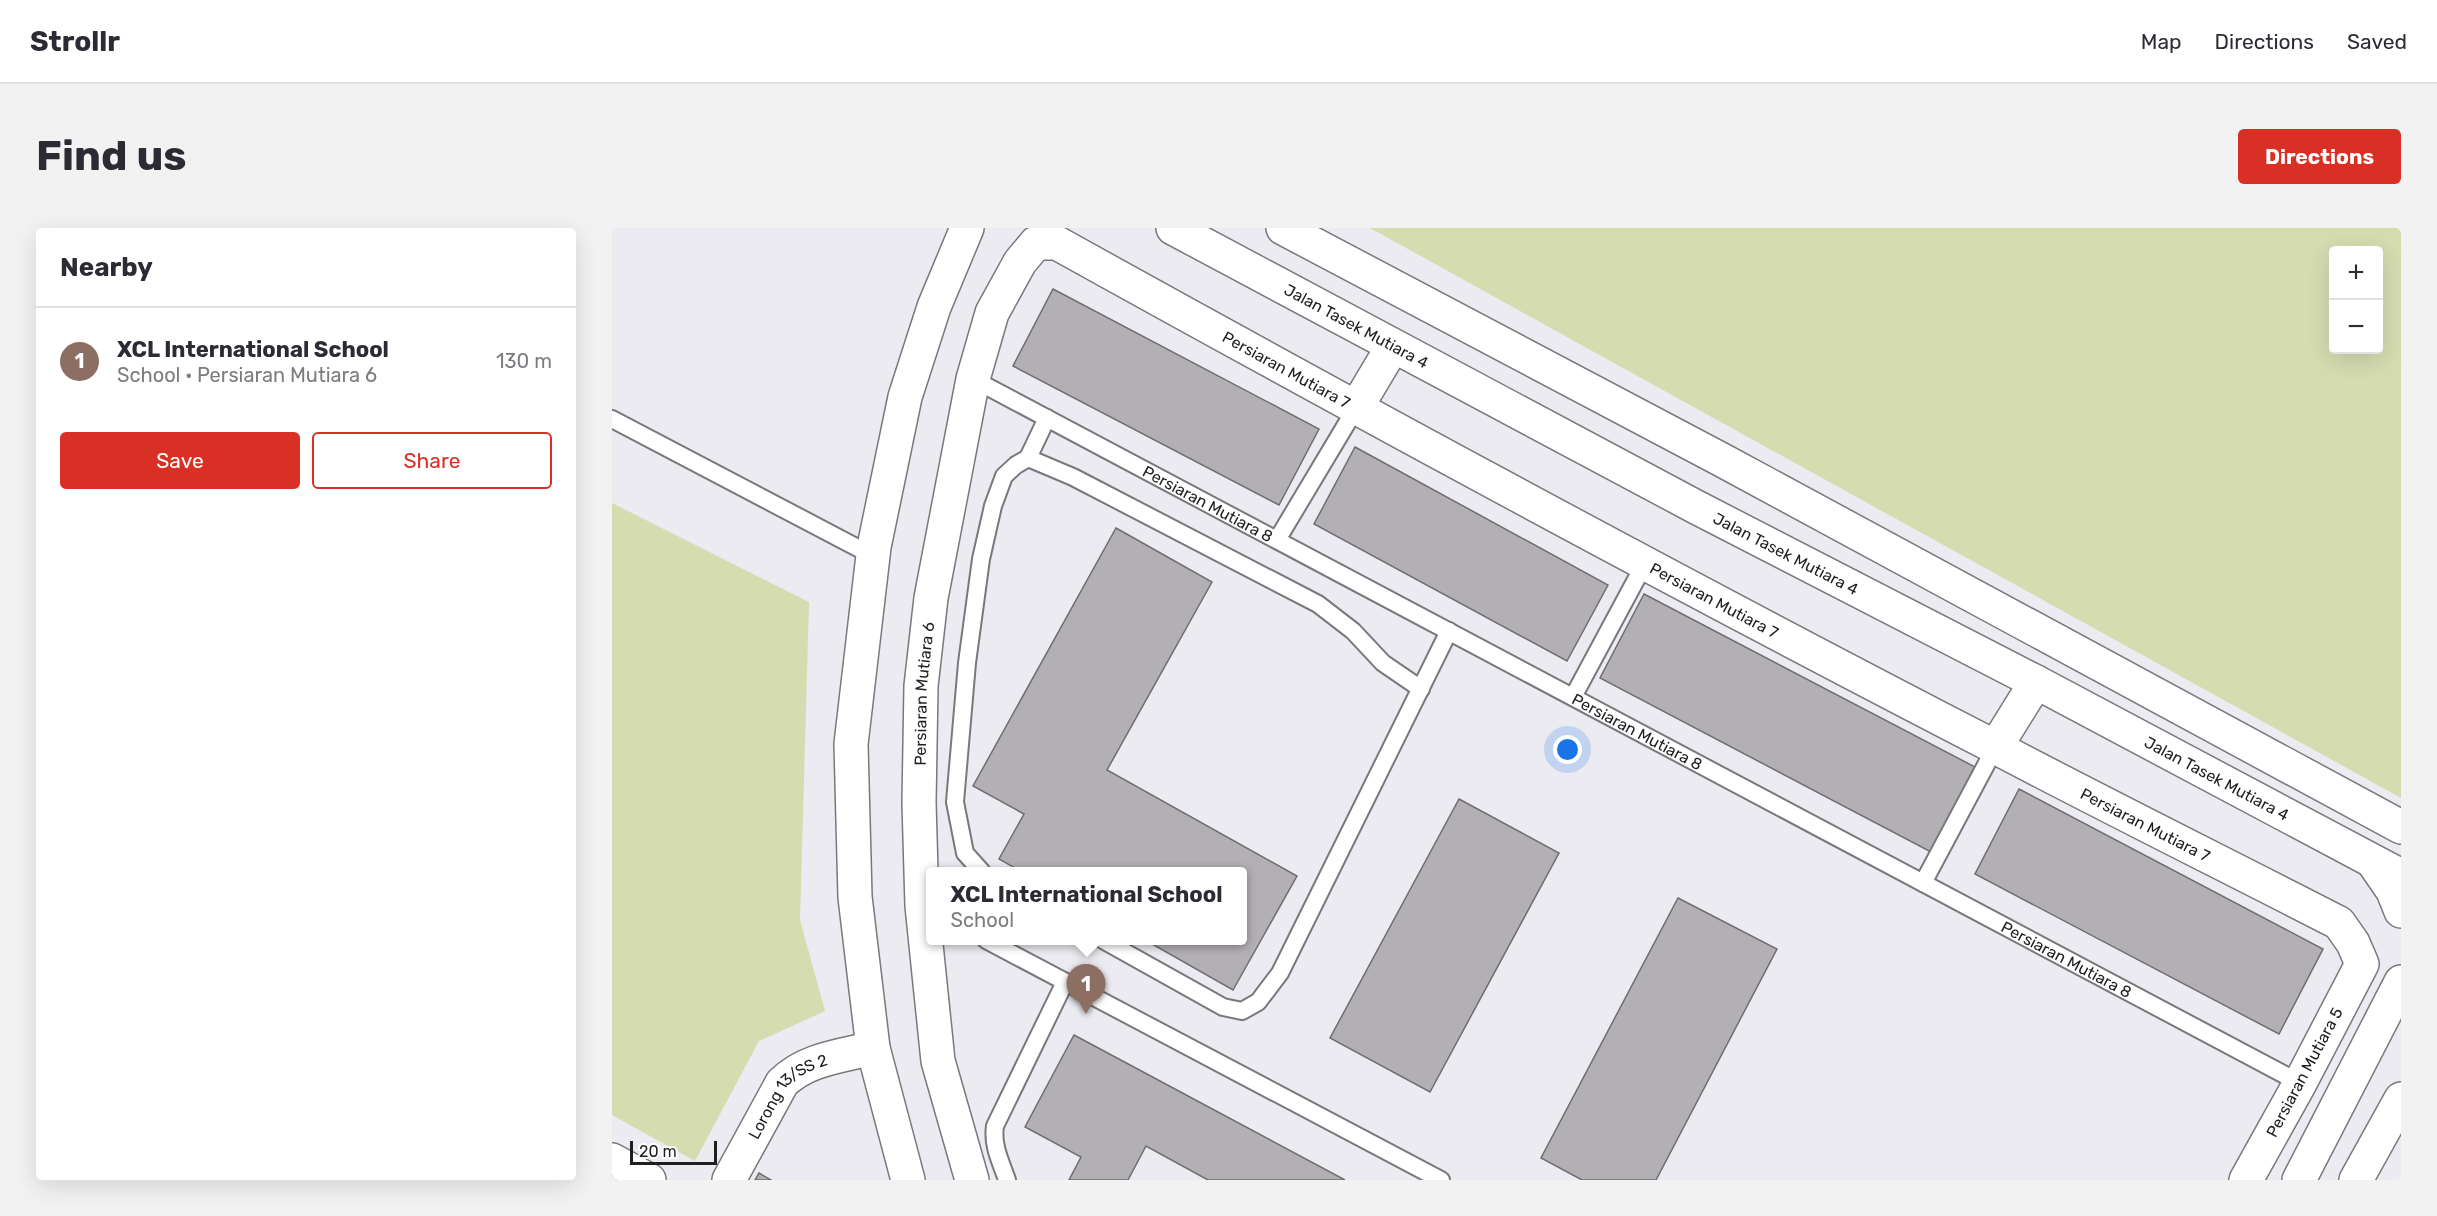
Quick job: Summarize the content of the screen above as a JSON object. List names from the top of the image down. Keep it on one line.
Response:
{"streets":{"street":["Jalan Tasek Mutiara 4","Persiaran Mutiara 7","Persiaran Mutiara 6","Persiaran Mutiara 5","Lorong 13/SS 2"],"lane":["Persiaran Mutiara 8"]},"crossings":[["Persiaran Mutiara 7","Persiaran Mutiara 6"],["Persiaran Mutiara 7","Persiaran Mutiara 5"],["Persiaran Mutiara 8","Persiaran Mutiara 6"],["Persiaran Mutiara 8","Persiaran Mutiara 5"]],"scale_bar":"20 m","page":{"header":"Strollr","nav":["Map","Directions","Saved"],"buttons":["Directions",["Save","Share"]],"title":"Find us","heading":"Nearby","map_buttons":["+","−"],"list":[{"mark":"1","name":"XCL International School","note":"School · Persiaran Mutiara 6","value":"130 m"}],"popup":["XCL International School","School"],"pins":"1","scale":"20 m"}}
